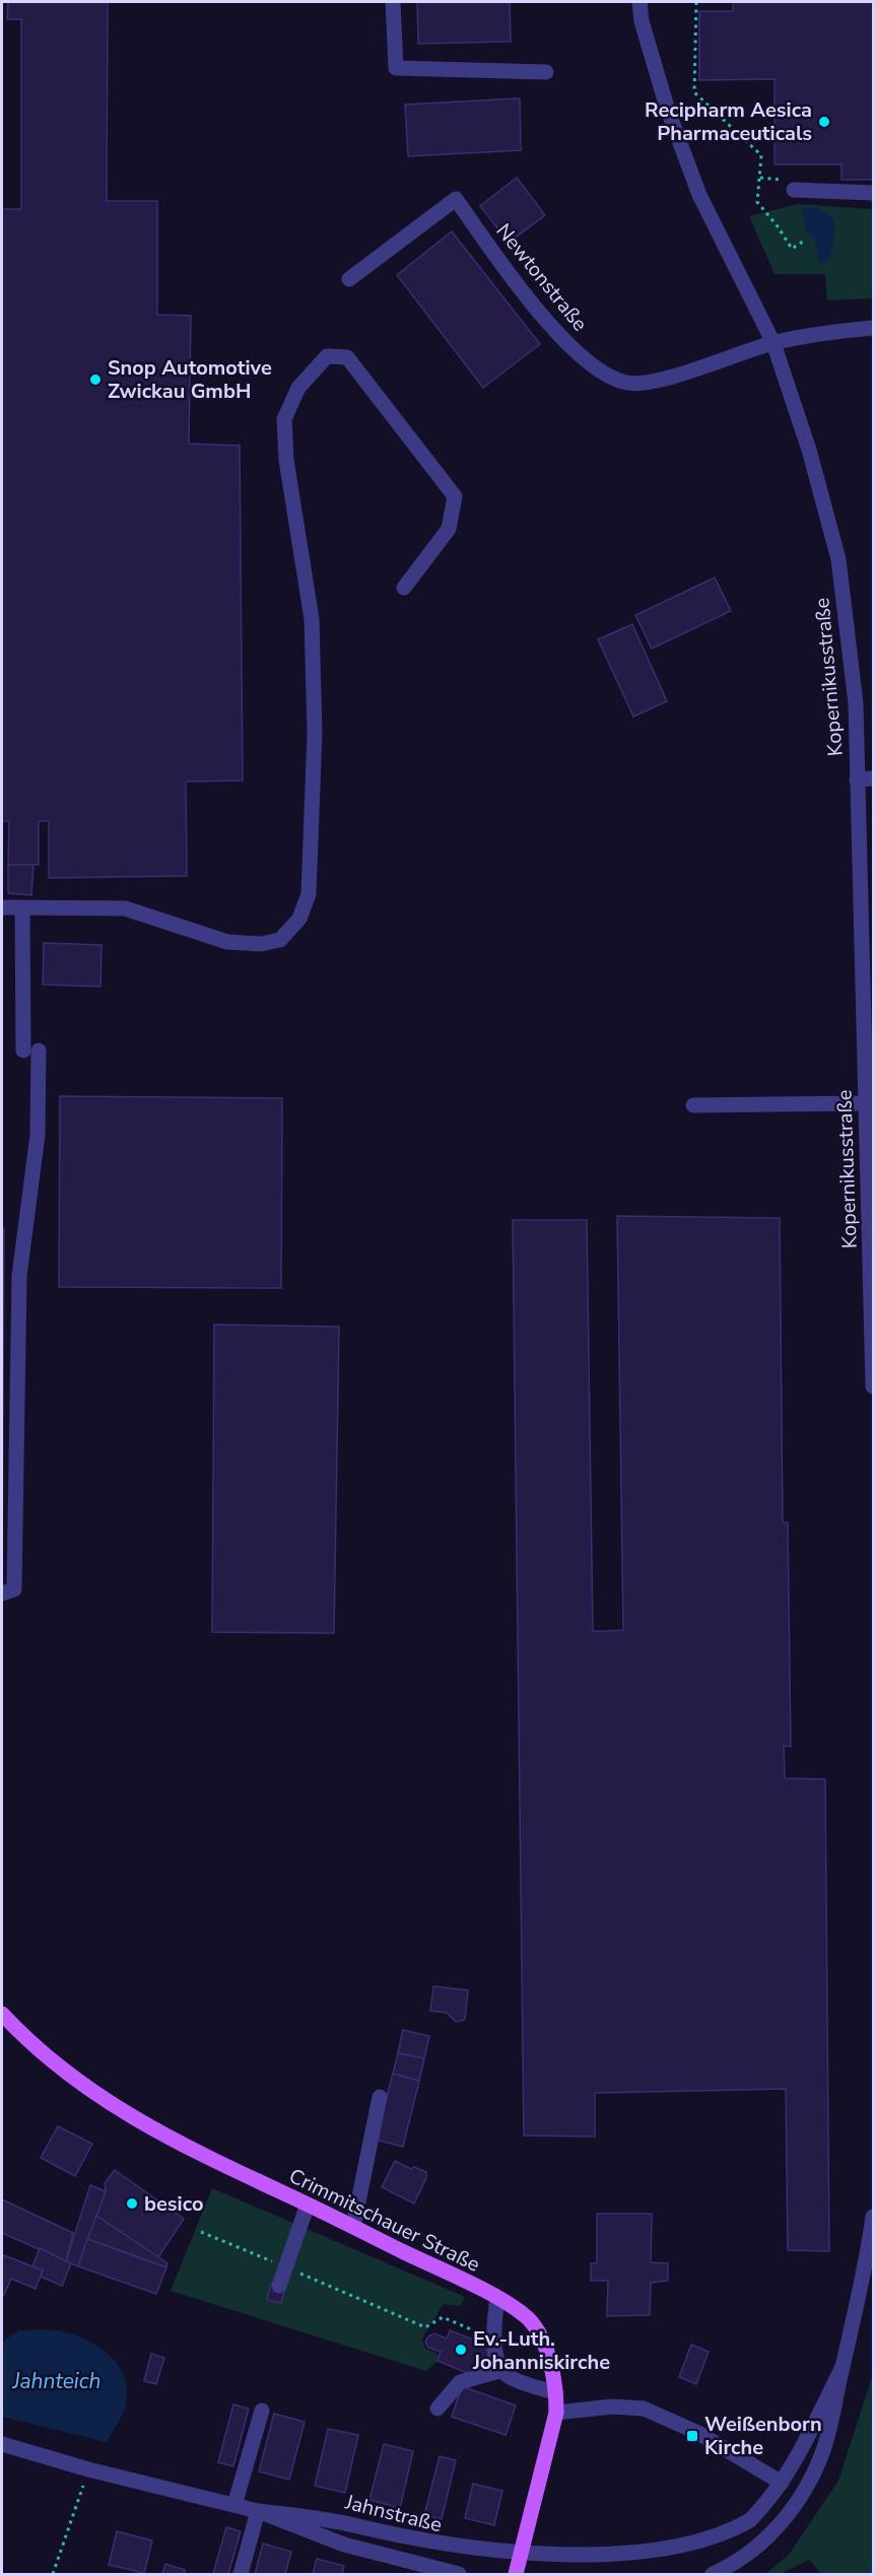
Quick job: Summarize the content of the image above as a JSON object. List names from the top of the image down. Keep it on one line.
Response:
{"streets":{"main road":["Crimmitschauer Straße"],"street":["Newtonstraße","Kopernikusstraße","Jahnstraße"]},"crossings":[["Newtonstraße","Kopernikusstraße"],["Crimmitschauer Straße","Jahnstraße"]],"water":["Jahnteich"],"places":{"other":["Recipharm Aesica Pharmaceuticals","Snop Automotive Zwickau GmbH","besico","Ev.-Luth. Johanniskirche"],"transit":["Weißenborn Kirche"]}}
